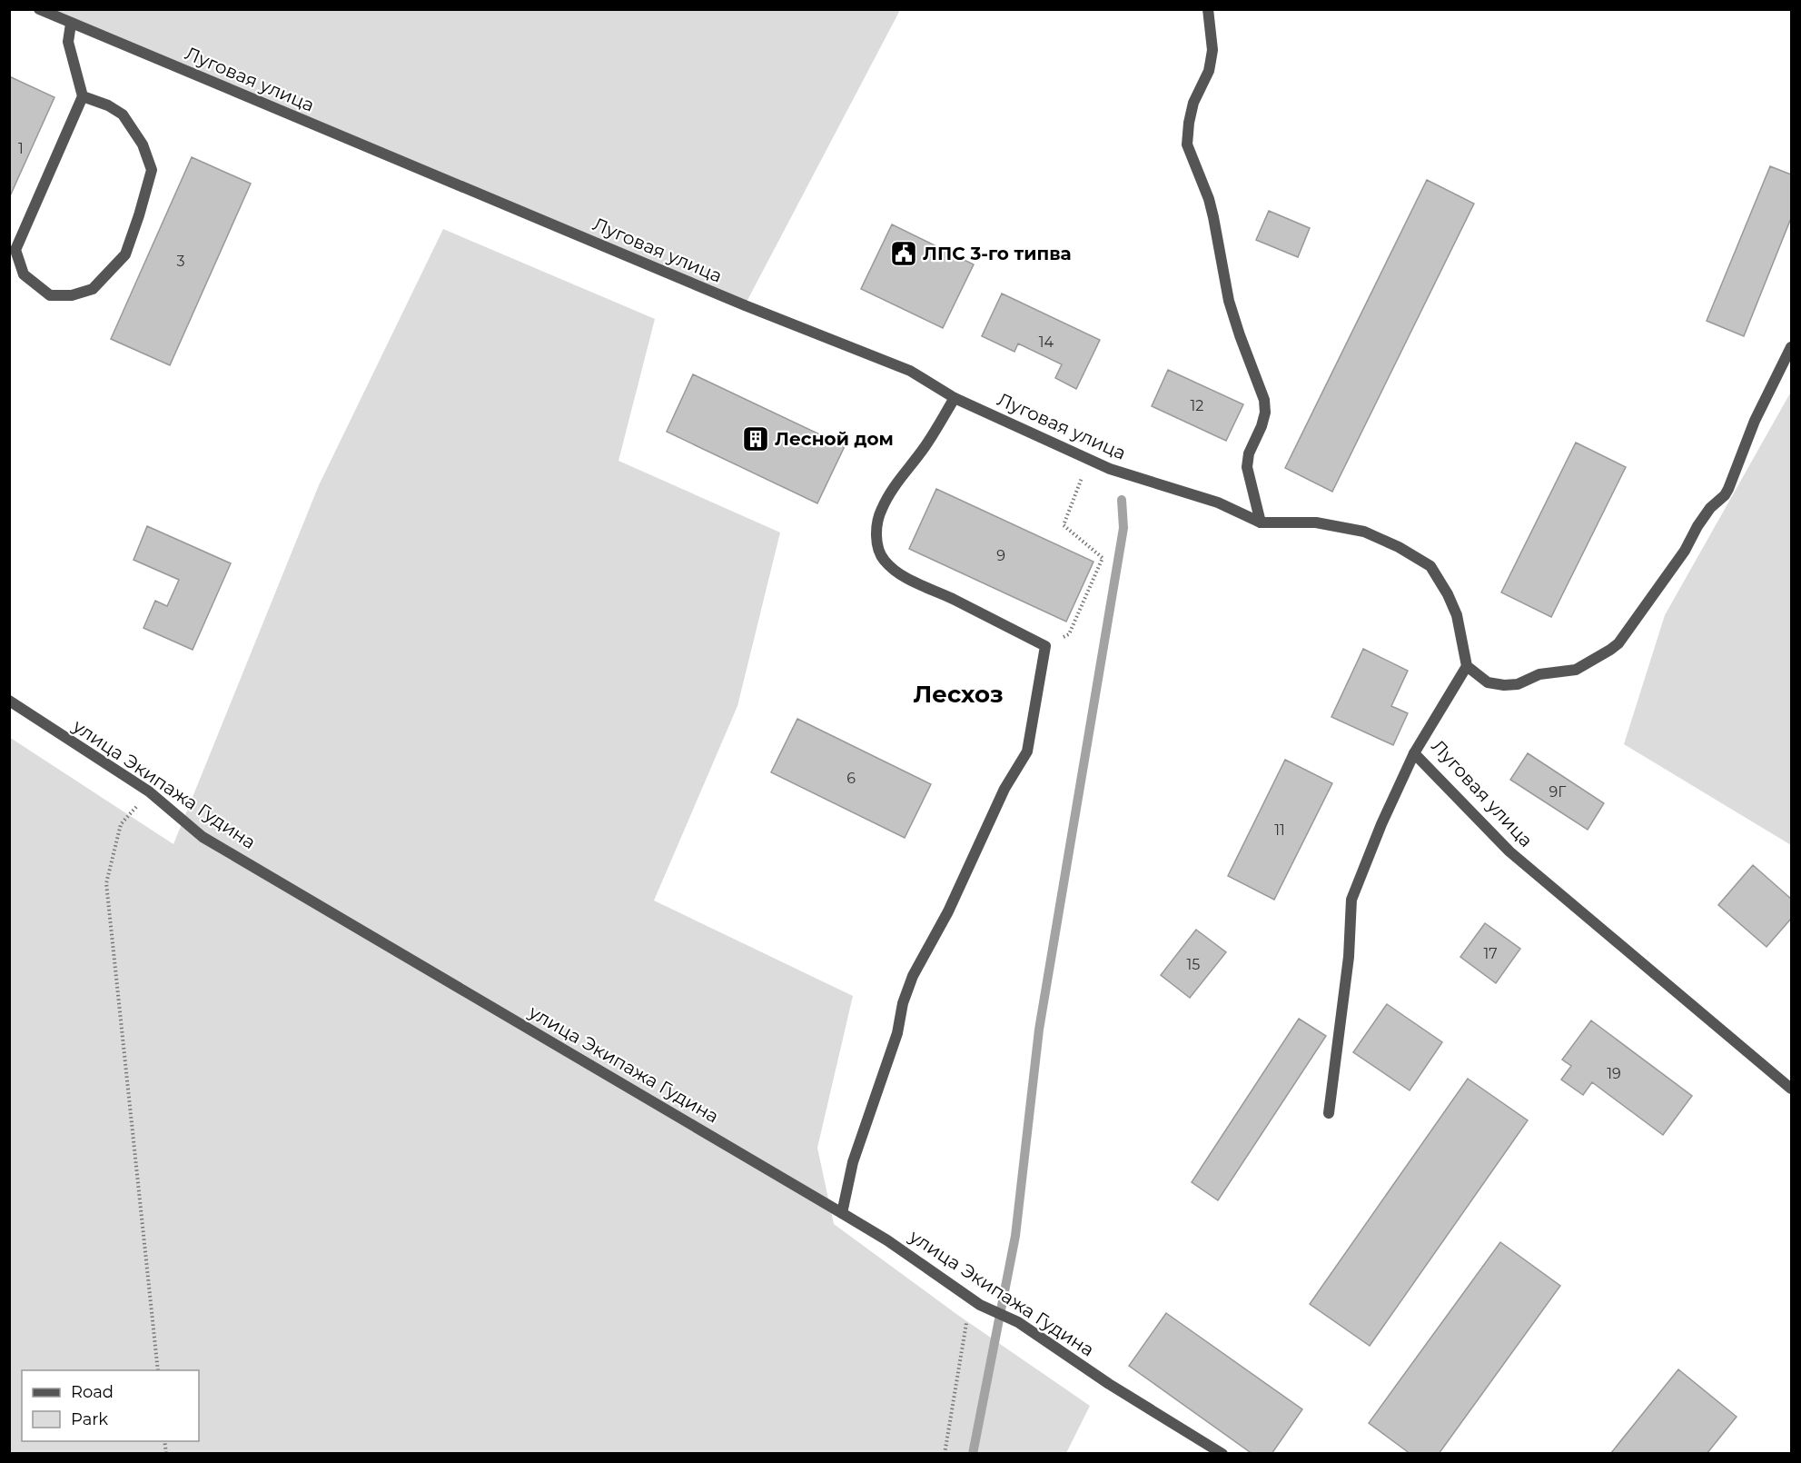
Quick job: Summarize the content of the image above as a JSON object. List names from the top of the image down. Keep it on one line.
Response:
{"streets":{"street":["Луговая улица","улица Экипажа Гудина"]},"districts":["Лесхоз"],"places":{"public building":["ЛПС 3-го типва"],"building":["Лесной дом"]},"house_numbers":["1","3","14","12","9","6","9Г","11","17","15","19"],"legend":["Road","Park"]}
